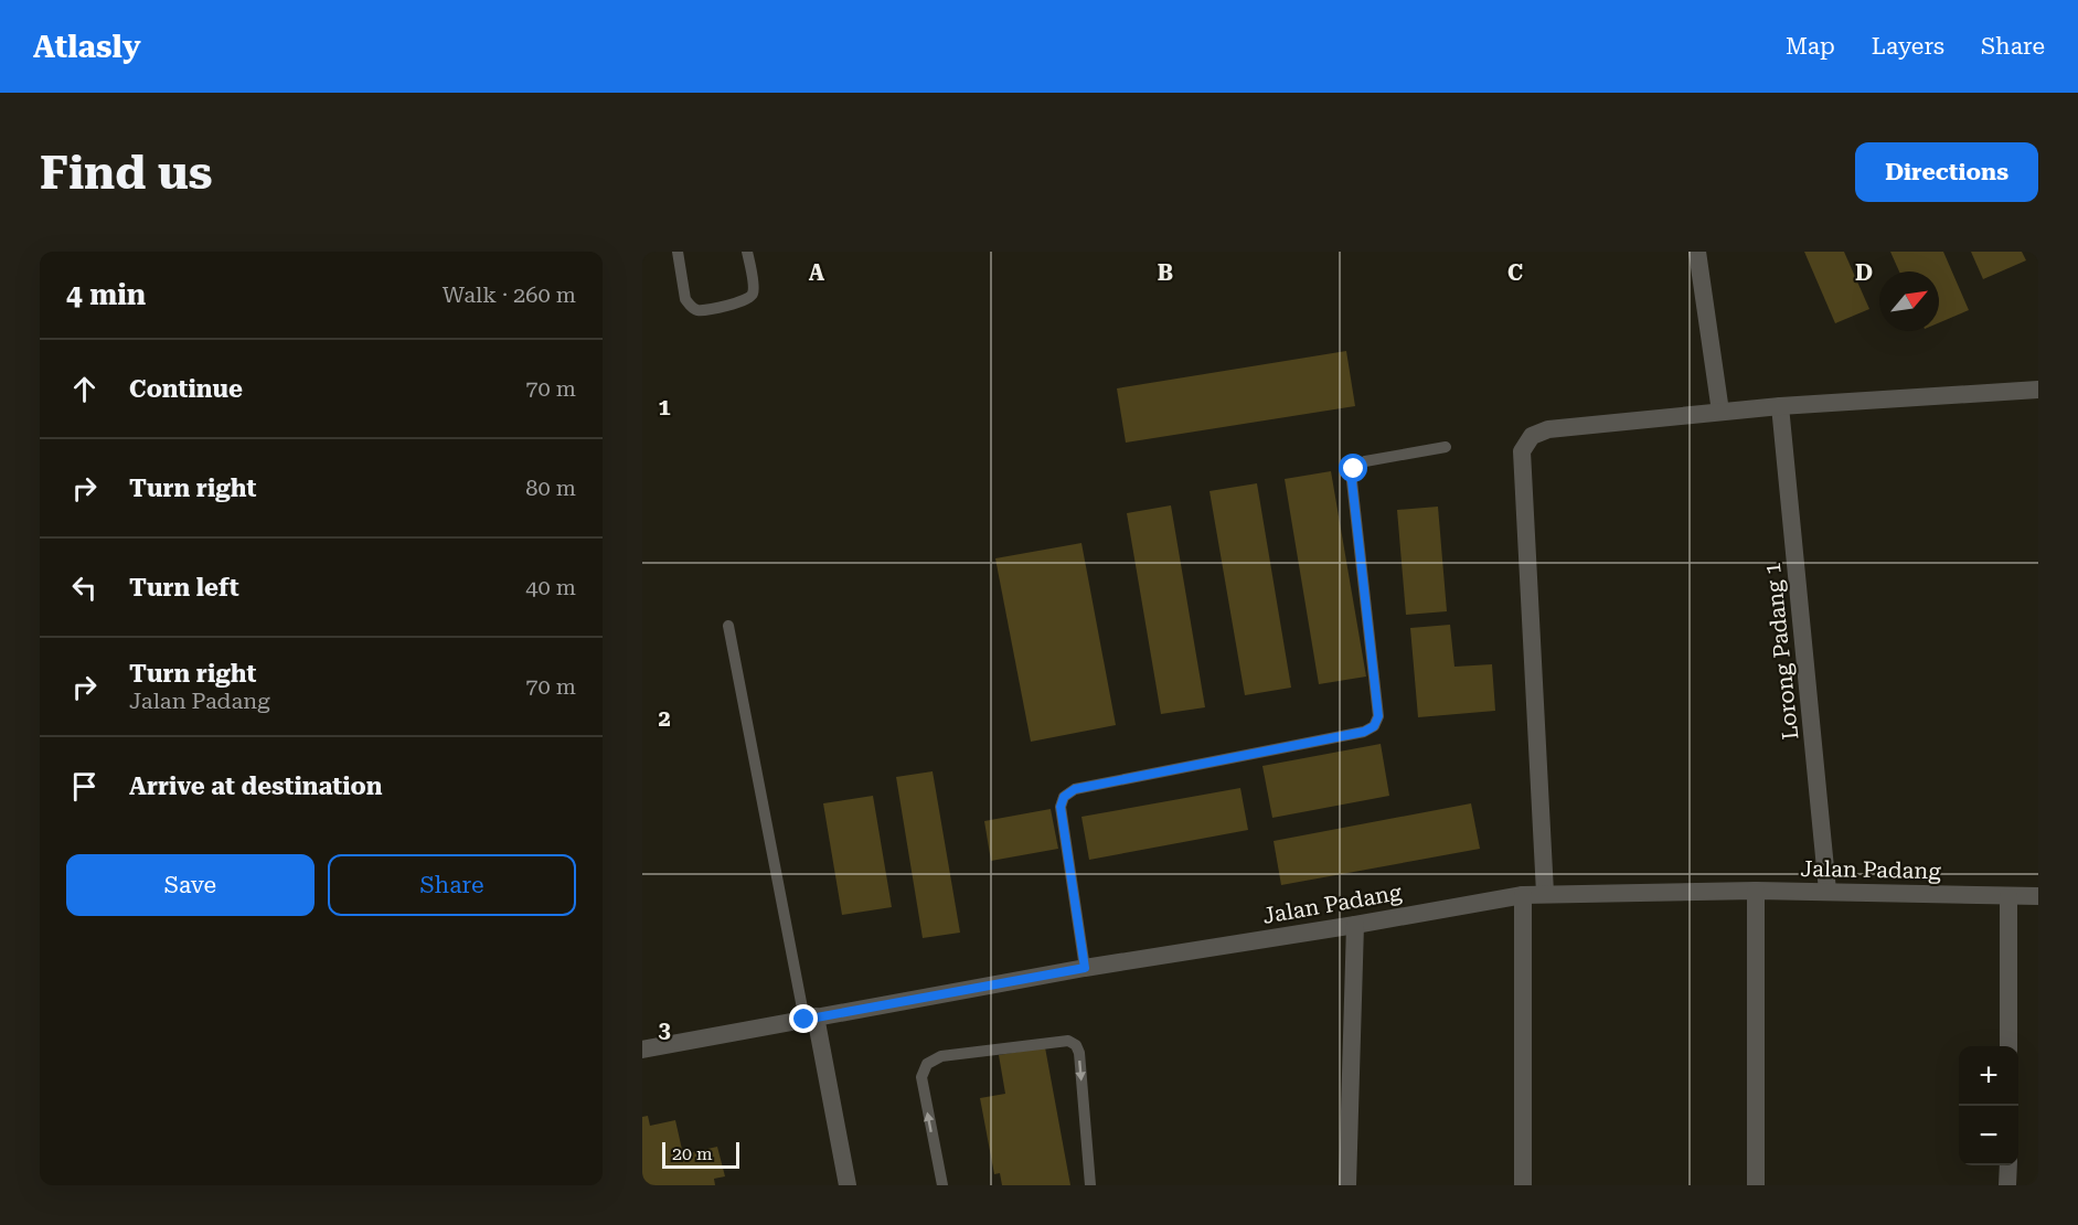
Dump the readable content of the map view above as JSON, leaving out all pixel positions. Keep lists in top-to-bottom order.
{
  "streets": {
    "street": ["Lorong Padang 1", "Jalan Padang"]
  },
  "crossings": [
    ["Lorong Padang 1", "Jalan Padang"]
  ],
  "scale_bar": "20 m",
  "north": "top right",
  "page": {
    "header": "Atlasly",
    "nav": ["Map", "Layers", "Share"],
    "buttons": [
      "Directions",
      ["Save", "Share"]
    ],
    "title": "Find us",
    "heading": ["4 min", "Walk · 260 m"],
    "list": [
      ["Continue", "70 m"],
      ["Turn right", "80 m"],
      ["Turn left", "40 m"],
      ["Turn right", "Jalan Padang", "70 m"],
      "Arrive at destination"
    ],
    "map_buttons": ["+", "−"],
    "scale": "20 m"
  },
  "grid": {
    "columns": [
      "A",
      "B",
      "C",
      "D"
    ],
    "rows": ["1", "2", "3"]
  }
}
